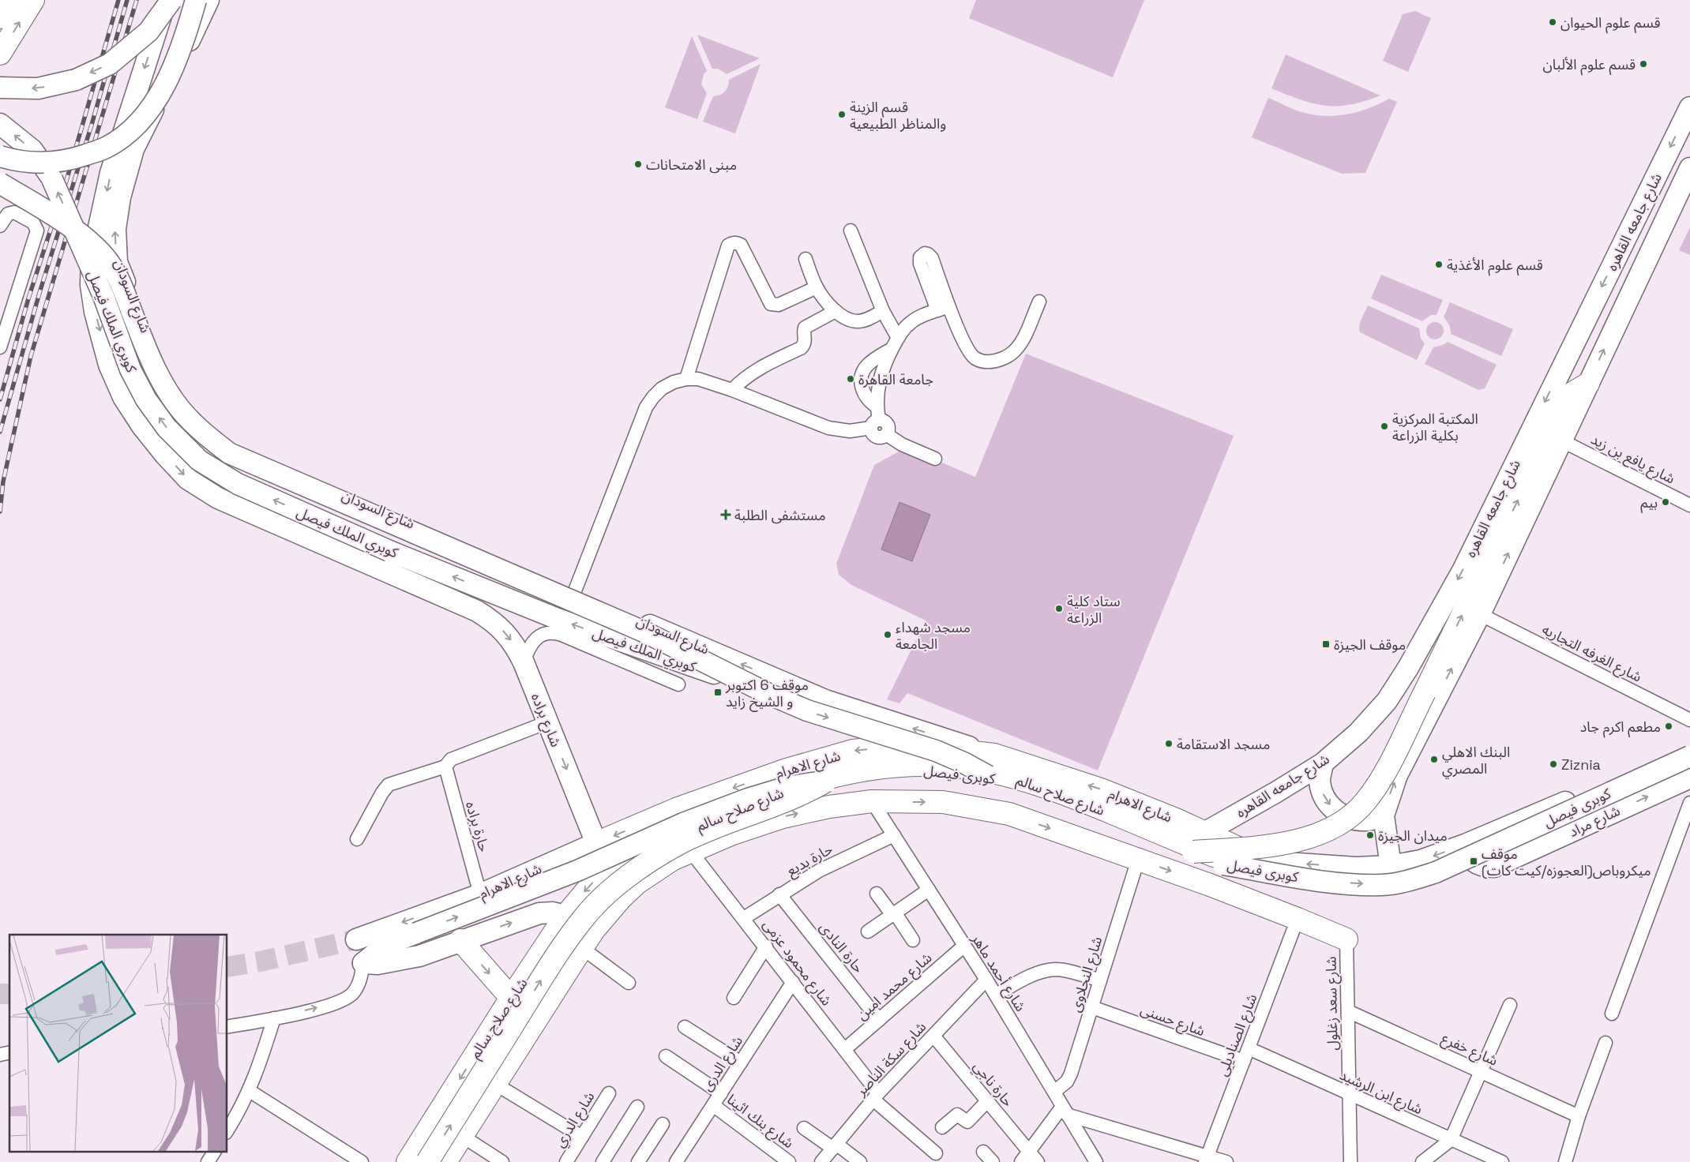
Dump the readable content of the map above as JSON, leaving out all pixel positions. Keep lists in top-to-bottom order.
{
  "streets": {
    "highway": ["شارع الاهرام", "كوبرى فيصل", "شارع صلاح سالم"],
    "main road": [
      "شارع جامعه القاهره",
      "شارع السودان",
      "كوبري الملك فيصل",
      "شارع براده",
      "شارع مراد"
    ],
    "street": [
      "شارع يافع بن زيد",
      "شارع الغرفه التجاريه",
      "حارة براده",
      "حارة بديع",
      "حارة النادى",
      "شارع محمود عزمى",
      "شارع أحمد ماهر",
      "شارع النحلاوى",
      "شارع محمد امين",
      "شارع سعد زغلول",
      "شارع حسنى",
      "شارع الصناديلى",
      "شارع خفرع",
      "شارع سكة الناصر",
      "شارع الدرى",
      "حارة ناجي",
      "شارع ابن الرشيد",
      "شارع الدري",
      "شارع بنك اثينا"
    ]
  },
  "crossings": [
    ["شارع جامعه القاهره", "شارع يافع بن زيد"],
    ["شارع جامعه القاهره", "شارع الغرفه التجاريه"],
    ["شارع جامعه القاهره", "شارع الاهرام"],
    ["شارع جامعه القاهره", "شارع مراد"],
    ["شارع السودان", "كوبري الملك فيصل"],
    ["شارع السودان", "شارع براده"],
    ["شارع السودان", "شارع الاهرام"],
    ["كوبري الملك فيصل", "كوبرى فيصل"],
    ["شارع براده", "شارع الاهرام"],
    ["شارع الاهرام", "شارع مراد"],
    ["شارع الاهرام", "حارة براده"],
    ["كوبرى فيصل", "شارع صلاح سالم"],
    ["كوبرى فيصل", "شارع مراد"],
    ["شارع صلاح سالم", "شارع مراد"],
    ["شارع صلاح سالم", "شارع محمود عزمى"],
    ["حارة بديع", "حارة النادى"],
    ["حارة بديع", "شارع محمود عزمى"],
    ["حارة بديع", "شارع أحمد ماهر"],
    ["حارة النادى", "شارع محمد امين"],
    ["شارع محمود عزمى", "شارع محمد امين"],
    ["شارع محمود عزمى", "شارع سكة الناصر"],
    ["شارع محمود عزمى", "شارع الدرى"],
    ["شارع أحمد ماهر", "شارع النحلاوى"],
    ["شارع أحمد ماهر", "شارع محمد امين"],
    ["شارع أحمد ماهر", "شارع سكة الناصر"],
    ["شارع النحلاوى", "شارع حسنى"],
    ["شارع سعد زغلول", "شارع خفرع"],
    ["شارع سعد زغلول", "شارع ابن الرشيد"],
    ["شارع حسنى", "شارع الصناديلى"],
    ["شارع الصناديلى", "شارع ابن الرشيد"],
    ["شارع سكة الناصر", "حارة ناجي"],
    ["شارع الدرى", "شارع بنك اثينا"]
  ],
  "one_way": ["شارع براده", "كوبرى فيصل"],
  "places": {
    "other": [
      "قسم علوم الحيوان",
      "قسم علوم الألبان",
      "قسم الزينة والمناظر الطبيعية",
      "مبنى الامتحانات",
      "قسم علوم الأغذية",
      "جامعة القاهرة",
      "المكتبة المركزية بكلية الزراعة",
      "بيم",
      "ستاد كلية الزراعة",
      "مسجد شهداء الجامعة",
      "مطعم اكرم جاد",
      "مسجد الاستقامة",
      "البنك الاهلي المصري",
      "Ziznia",
      "ميدان الجيزة"
    ],
    "health": ["مستشفى الطلبة"],
    "transit": ["موقف الجيزة", "موقف 6 اكتوبر و الشيخ زايد", "موقف ميكروباص(العجوزه/كيت كات)"]
  }
}
